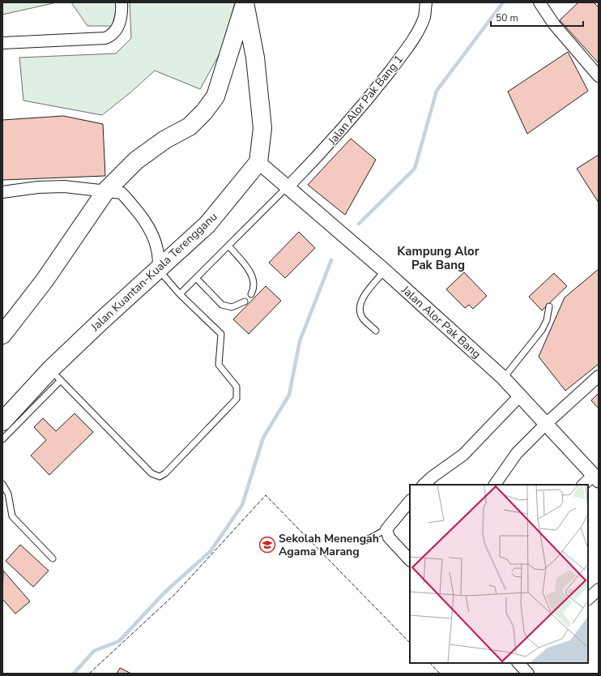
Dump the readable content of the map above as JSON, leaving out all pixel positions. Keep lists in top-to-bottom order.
{
  "streets": {
    "highway": ["Jalan Kuantan-Kuala Terengganu"],
    "street": ["Jalan Alor Pak Bang 1", "Jalan Alor Pak Bang"]
  },
  "crossings": [
    ["Jalan Alor Pak Bang 1", "Jalan Alor Pak Bang"],
    ["Jalan Kuantan-Kuala Terengganu", "Jalan Alor Pak Bang"]
  ],
  "districts": ["Kampung Alor Pak Bang"],
  "places": {
    "school or university": ["Sekolah Menengah Agama Marang"]
  },
  "scale_bar": "50 m"
}
